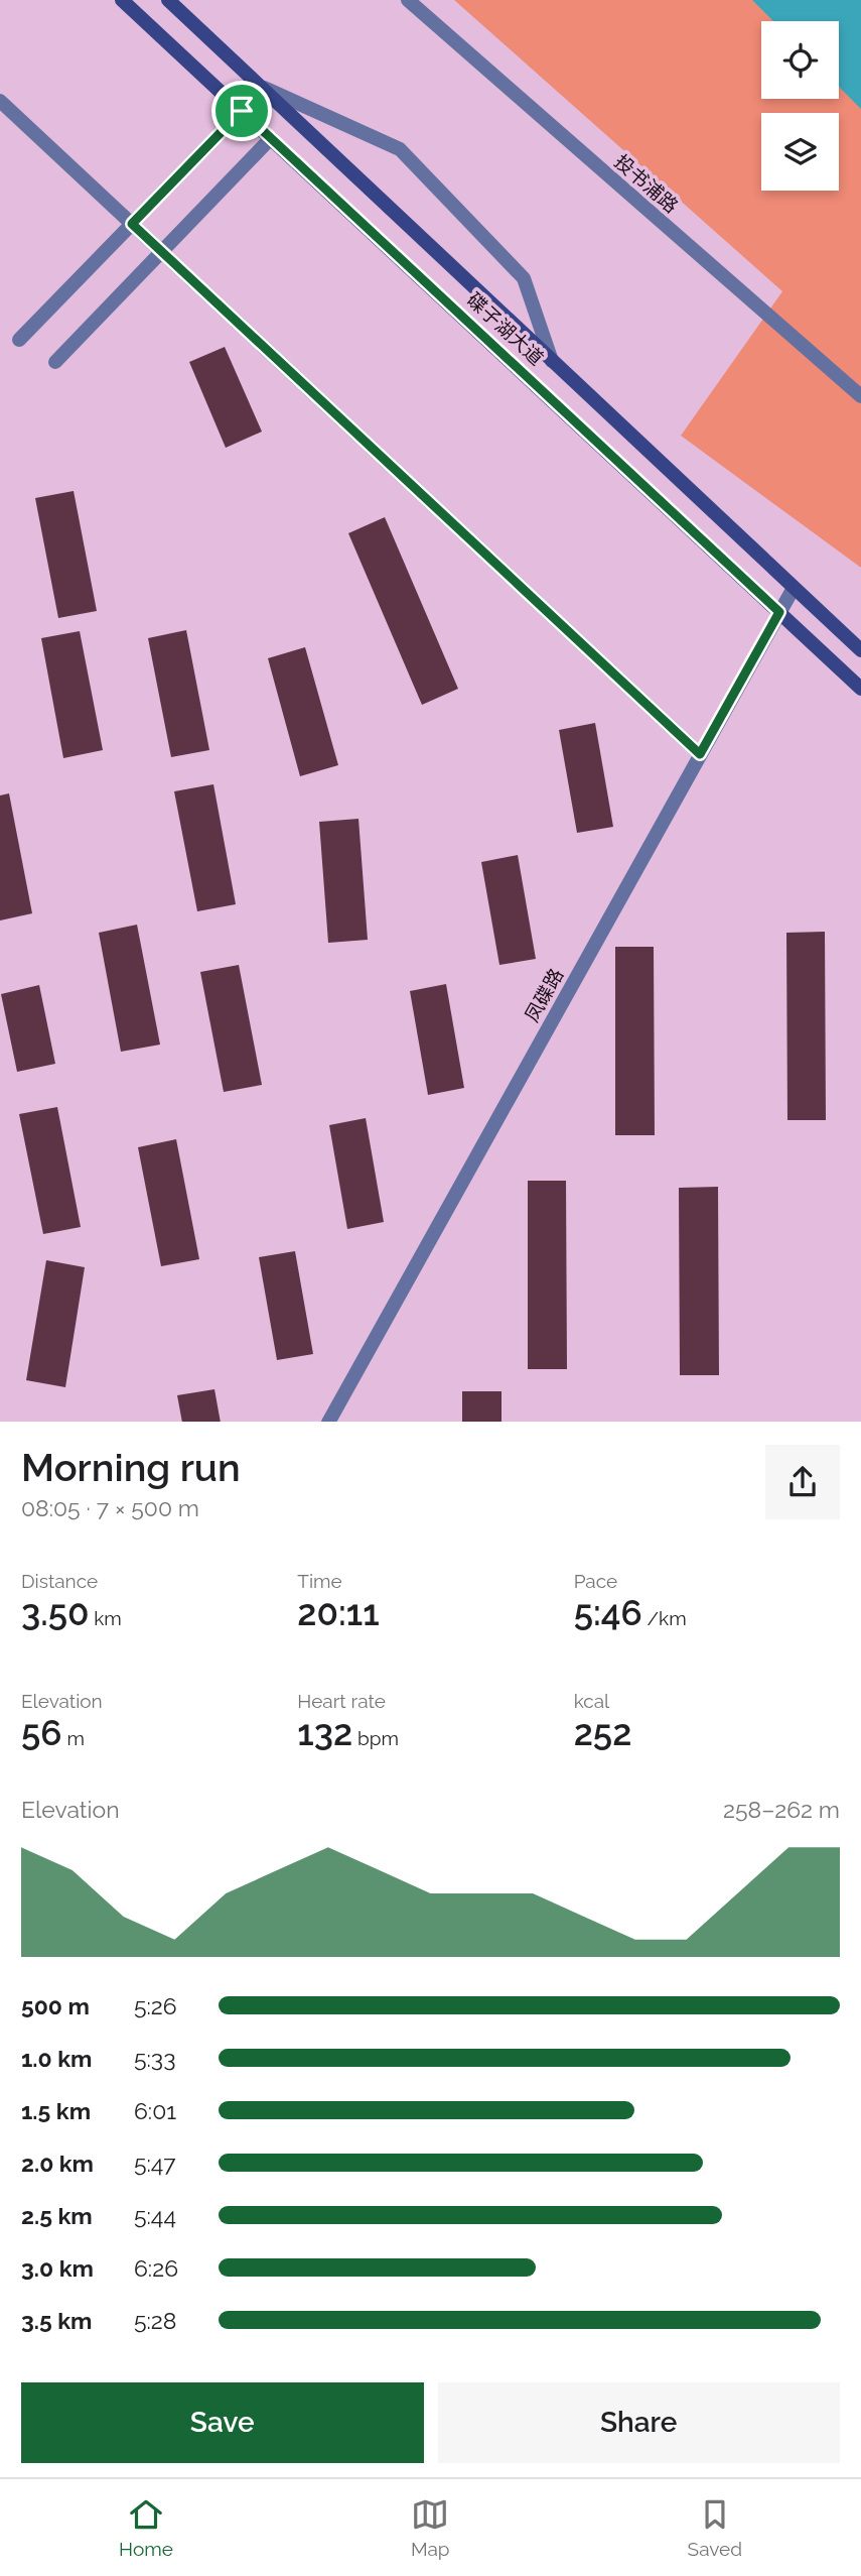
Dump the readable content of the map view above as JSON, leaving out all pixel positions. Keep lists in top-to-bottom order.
{
  "streets": {
    "main road": ["碟子湖大道"],
    "street": ["投书浦路", "凤碟路"]
  },
  "crossings": [
    ["碟子湖大道", "凤碟路"]
  ],
  "page": {
    "heading": ["Morning run", "08:05 · 7 × 500 m"],
    "stats": [
      ["Distance", "3.50 km"],
      ["Time", "20:11"],
      ["Pace", "5:46 /km"],
      ["Elevation", "56 m"],
      ["Heart rate", "132 bpm"],
      ["kcal", "252"]
    ],
    "chart": ["Elevation", "258–262 m"],
    "list": [
      {
        "name": "500 m",
        "note": "5:26"
      },
      {
        "name": "1.0 km",
        "note": "5:33"
      },
      {
        "name": "1.5 km",
        "note": "6:01"
      },
      {
        "name": "2.0 km",
        "note": "5:47"
      },
      {
        "name": "2.5 km",
        "note": "5:44"
      },
      {
        "name": "3.0 km",
        "note": "6:26"
      },
      {
        "name": "3.5 km",
        "note": "5:28"
      }
    ],
    "buttons": ["Save", "Share"],
    "tabs": ["Home", "Map", "Saved"]
  }
}
